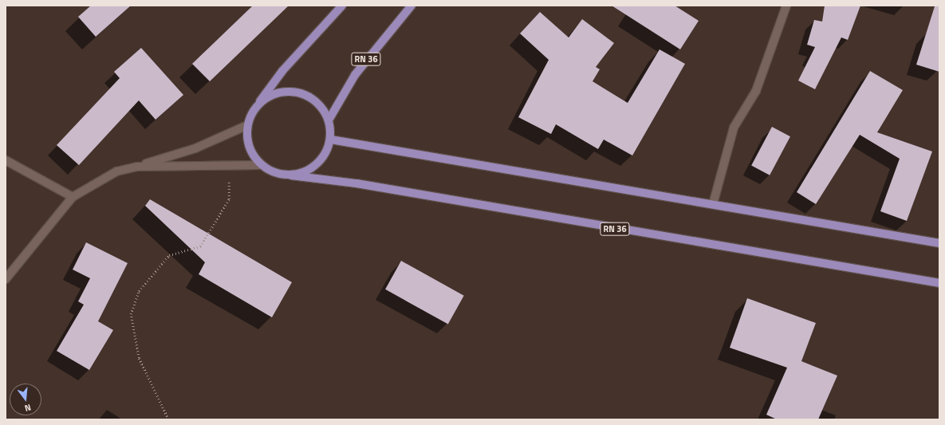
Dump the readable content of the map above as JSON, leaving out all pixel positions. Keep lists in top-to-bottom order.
{
  "streets": {
    "main road": ["RN 36"]
  },
  "north": "bottom"
}
